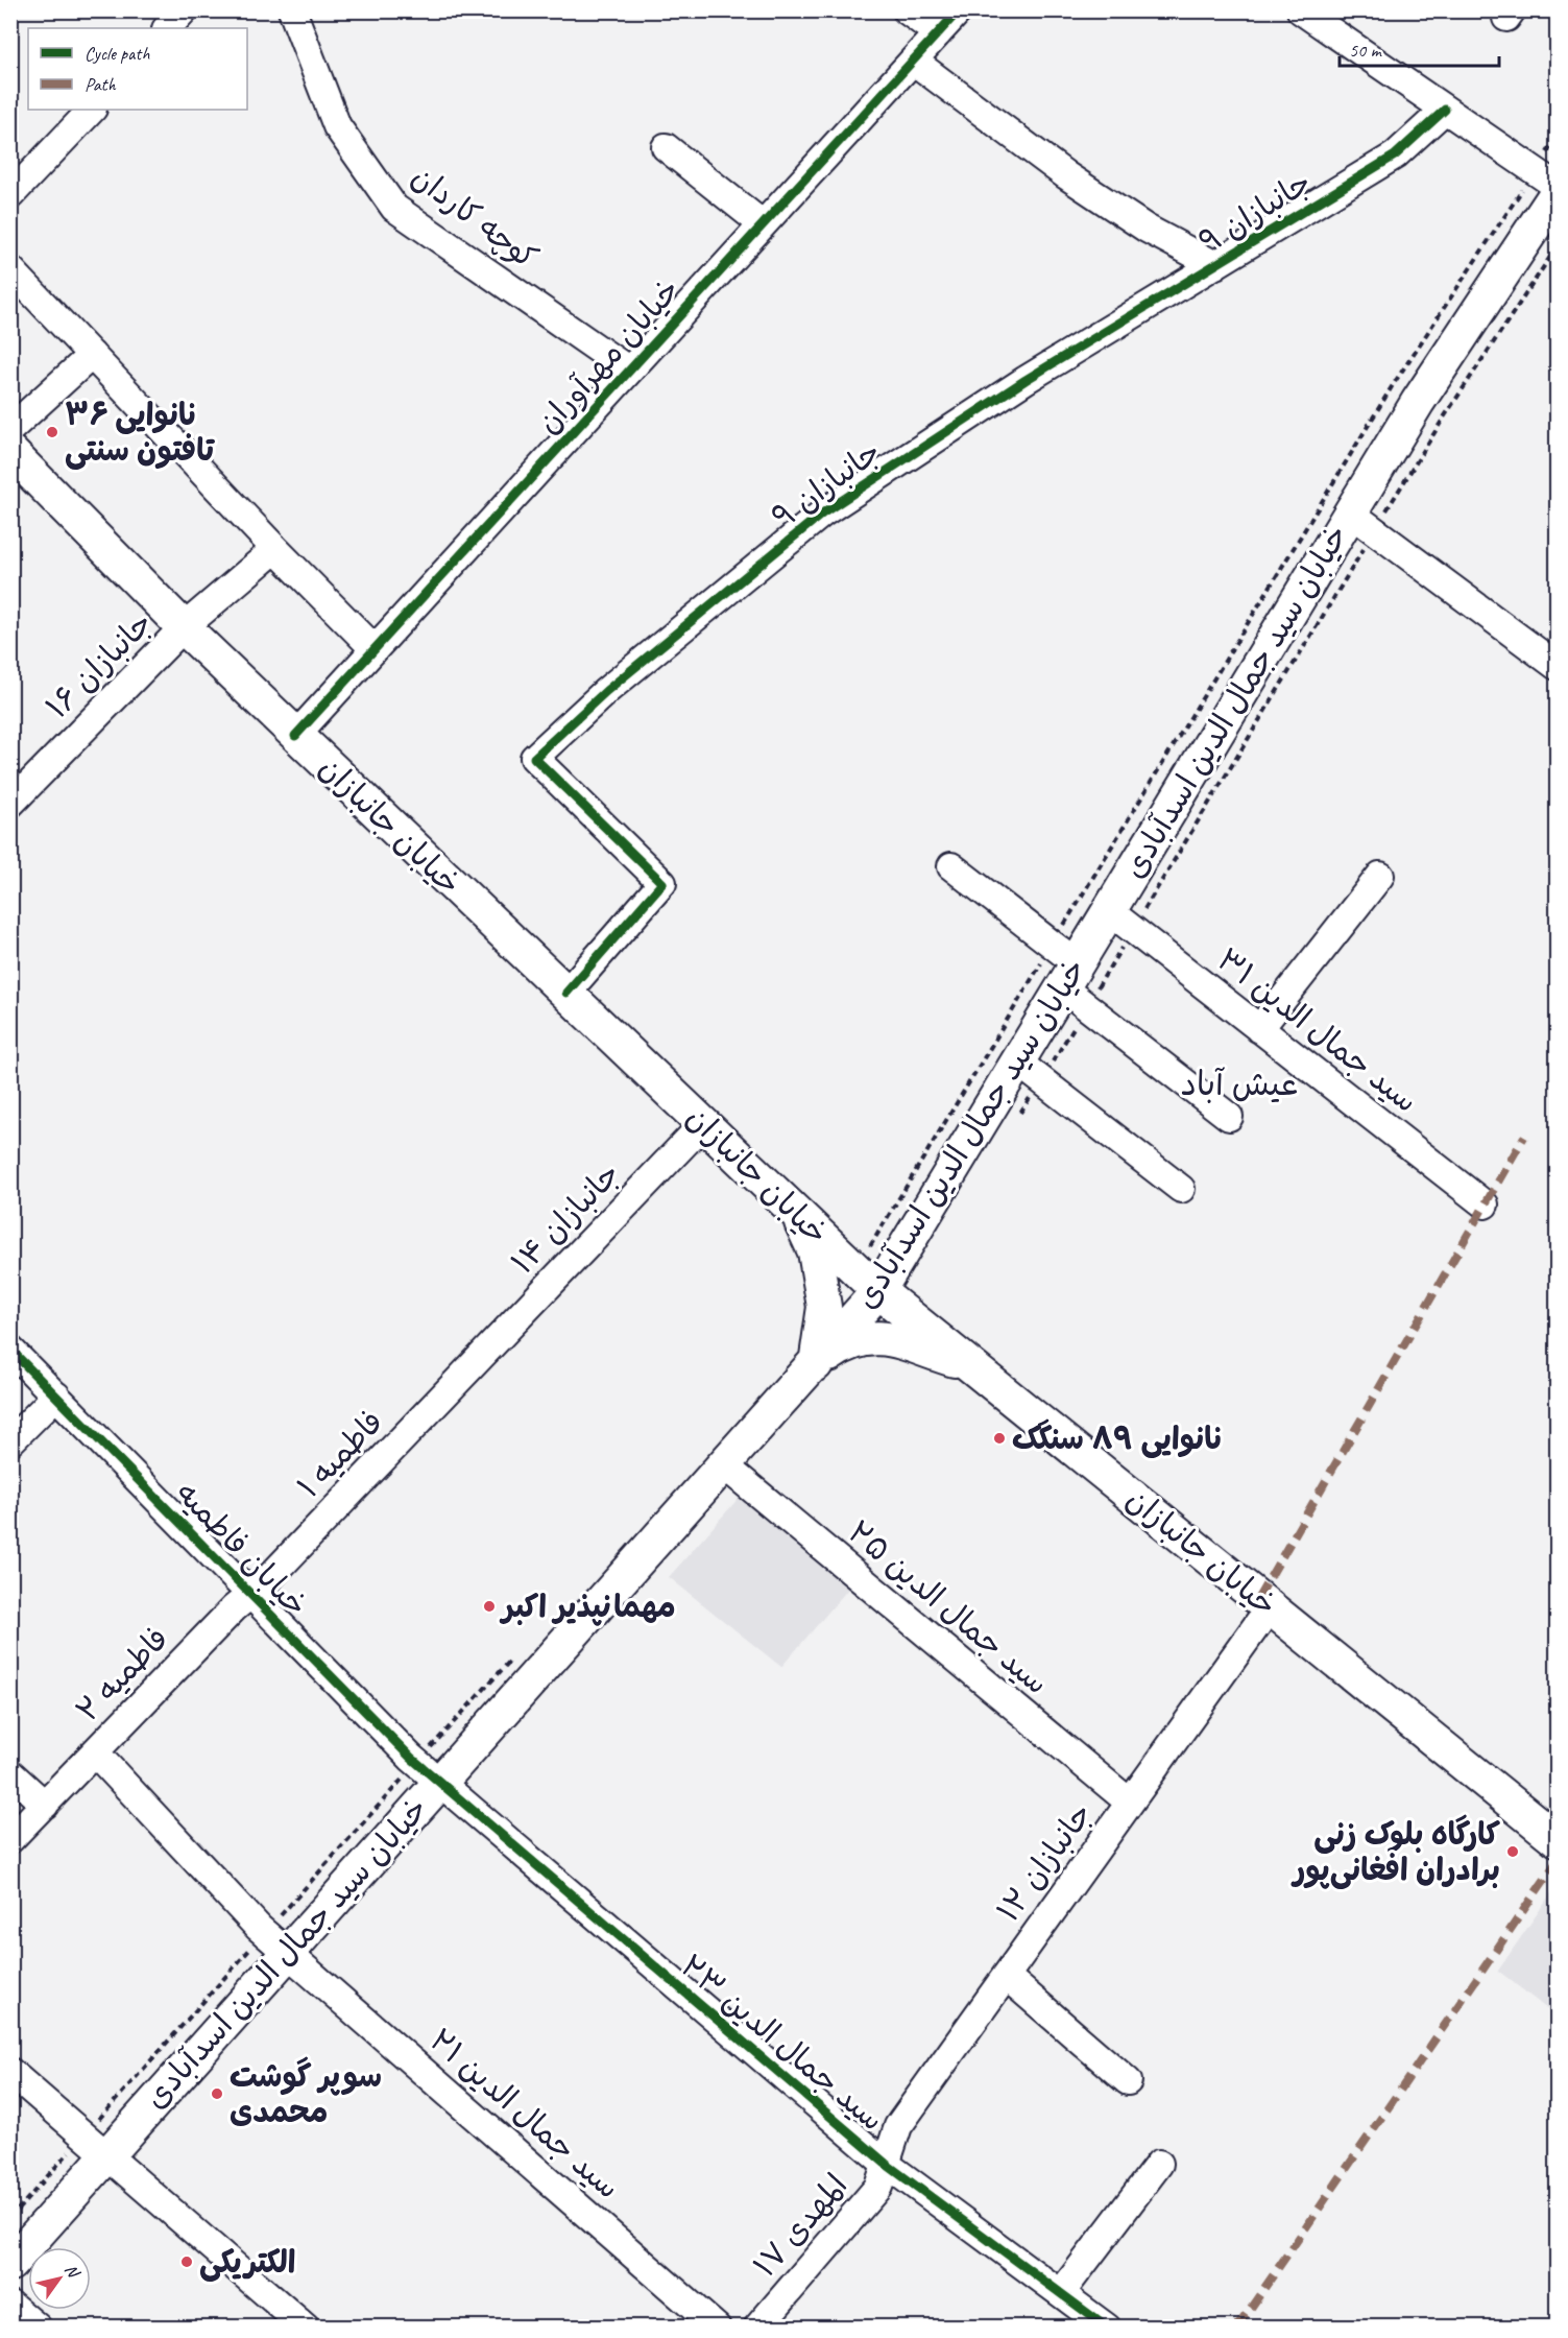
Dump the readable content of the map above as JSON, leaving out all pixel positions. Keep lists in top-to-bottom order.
{
  "streets": {
    "main road": ["خیابان سید جمال الدین اسدآبادی", "خیابان جانبازان"],
    "street": [
      "جانبازان ۹",
      "کوچه کاردان",
      "خیابان مهرآوران",
      "جانبازان ۱۶",
      "سید جمال الدین ۳۱",
      "جانبازان ۱۴",
      "فاطمیه ۱",
      "خیابان فاطمیه",
      "سید جمال الدین ۲۵",
      "فاطمیه ۲",
      "جانبازان ۱۲",
      "سید جمال الدین ۲۳",
      "سید جمال الدین ۲۱",
      "المهدی ۱۷"
    ]
  },
  "crossings": [
    ["جانبازان ۹", "خیابان جانبازان"],
    ["کوچه کاردان", "خیابان مهرآوران"],
    ["خیابان مهرآوران", "خیابان جانبازان"],
    ["جانبازان ۱۶", "خیابان جانبازان"],
    ["خیابان سید جمال الدین اسدآبادی", "خیابان جانبازان"],
    ["خیابان سید جمال الدین اسدآبادی", "سید جمال الدین ۳۱"],
    ["خیابان سید جمال الدین اسدآبادی", "خیابان فاطمیه"],
    ["خیابان سید جمال الدین اسدآبادی", "سید جمال الدین ۲۵"],
    ["خیابان سید جمال الدین اسدآبادی", "سید جمال الدین ۲۳"],
    ["خیابان سید جمال الدین اسدآبادی", "سید جمال الدین ۲۱"],
    ["خیابان جانبازان", "جانبازان ۱۴"],
    ["خیابان جانبازان", "جانبازان ۱۲"],
    ["جانبازان ۱۴", "فاطمیه ۱"],
    ["فاطمیه ۱", "خیابان فاطمیه"],
    ["فاطمیه ۱", "فاطمیه ۲"],
    ["خیابان فاطمیه", "فاطمیه ۲"],
    ["خیابان فاطمیه", "سید جمال الدین ۲۳"],
    ["سید جمال الدین ۲۵", "جانبازان ۱۲"],
    ["فاطمیه ۲", "سید جمال الدین ۲۱"],
    ["جانبازان ۱۲", "سید جمال الدین ۲۳"],
    ["جانبازان ۱۲", "المهدی ۱۷"],
    ["سید جمال الدین ۲۳", "المهدی ۱۷"]
  ],
  "districts": ["عیش آباد"],
  "places": [
    "نانوایی ۳۶ تافتون سنتی",
    "نانوایی ۸۹ سنگک",
    "مهمانپذیر اکبر",
    "کارگاه بلوک زنی برادران افغانی‌پور",
    "سوپر گوشت محمدی",
    "الکتریکی"
  ],
  "legend": ["Cycle path", "Path"],
  "scale_bar": "50 m",
  "north": "top right"
}
